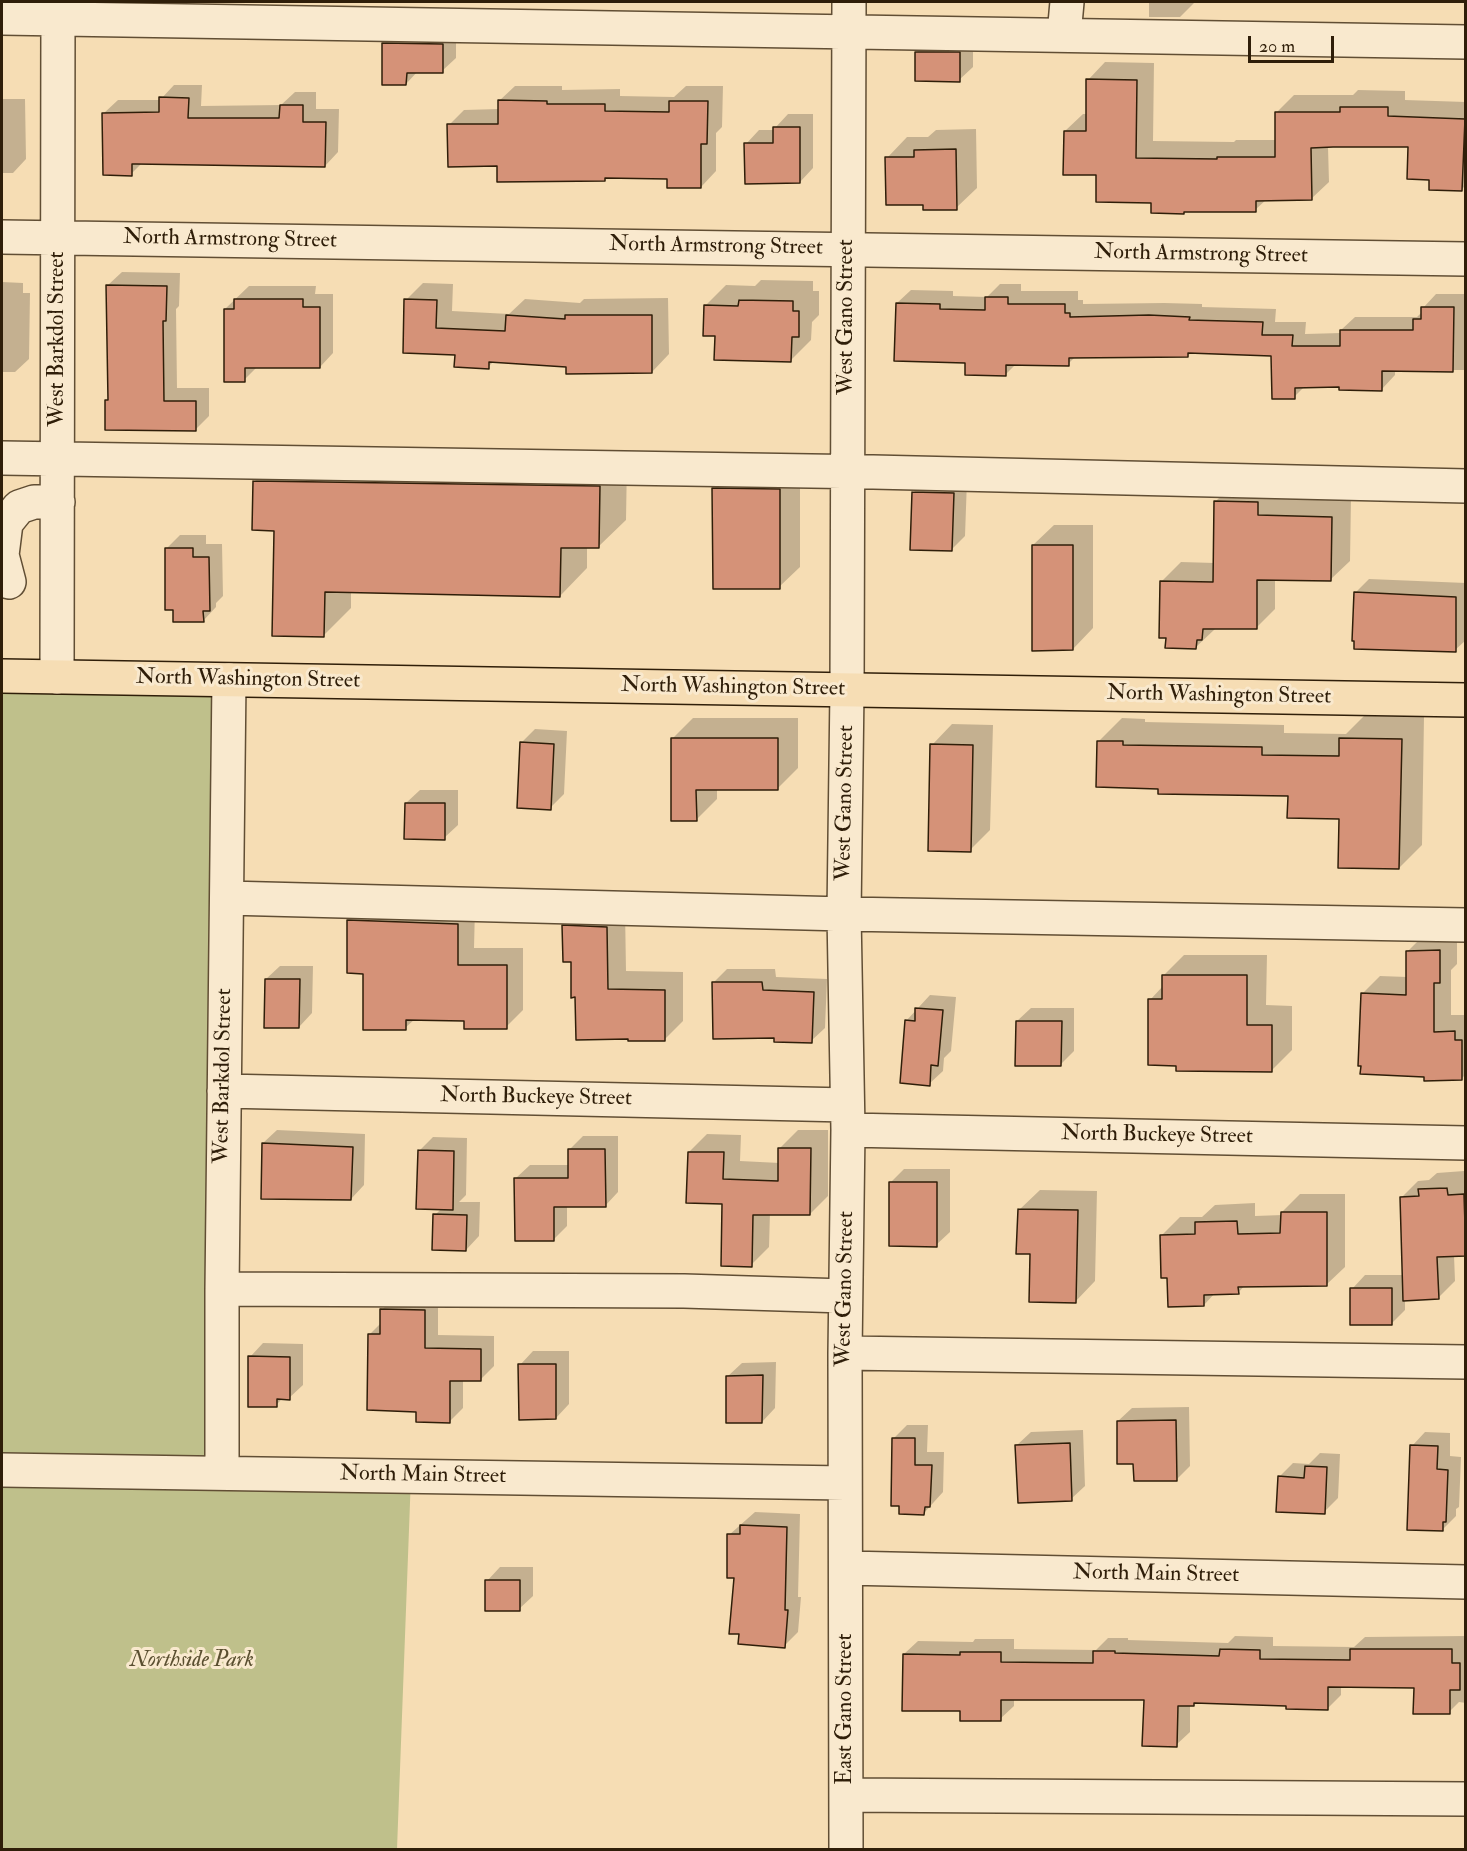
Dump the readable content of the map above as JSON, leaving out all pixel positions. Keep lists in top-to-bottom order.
{
  "streets": {
    "main road": ["North Washington Street"],
    "street": [
      "North Armstrong Street",
      "West Gano Street",
      "West Barkdol Street",
      "North Buckeye Street",
      "North Main Street",
      "East Gano Street"
    ]
  },
  "crossings": [
    ["North Armstrong Street", "West Gano Street"],
    ["North Armstrong Street", "West Barkdol Street"],
    ["West Gano Street", "North Washington Street"],
    ["West Gano Street", "North Buckeye Street"],
    ["West Gano Street", "North Main Street"],
    ["West Gano Street", "East Gano Street"],
    ["West Barkdol Street", "North Washington Street"],
    ["West Barkdol Street", "North Buckeye Street"],
    ["West Barkdol Street", "North Main Street"],
    ["North Main Street", "East Gano Street"]
  ],
  "parks": ["Northside Park"],
  "scale_bar": "20 m"
}
